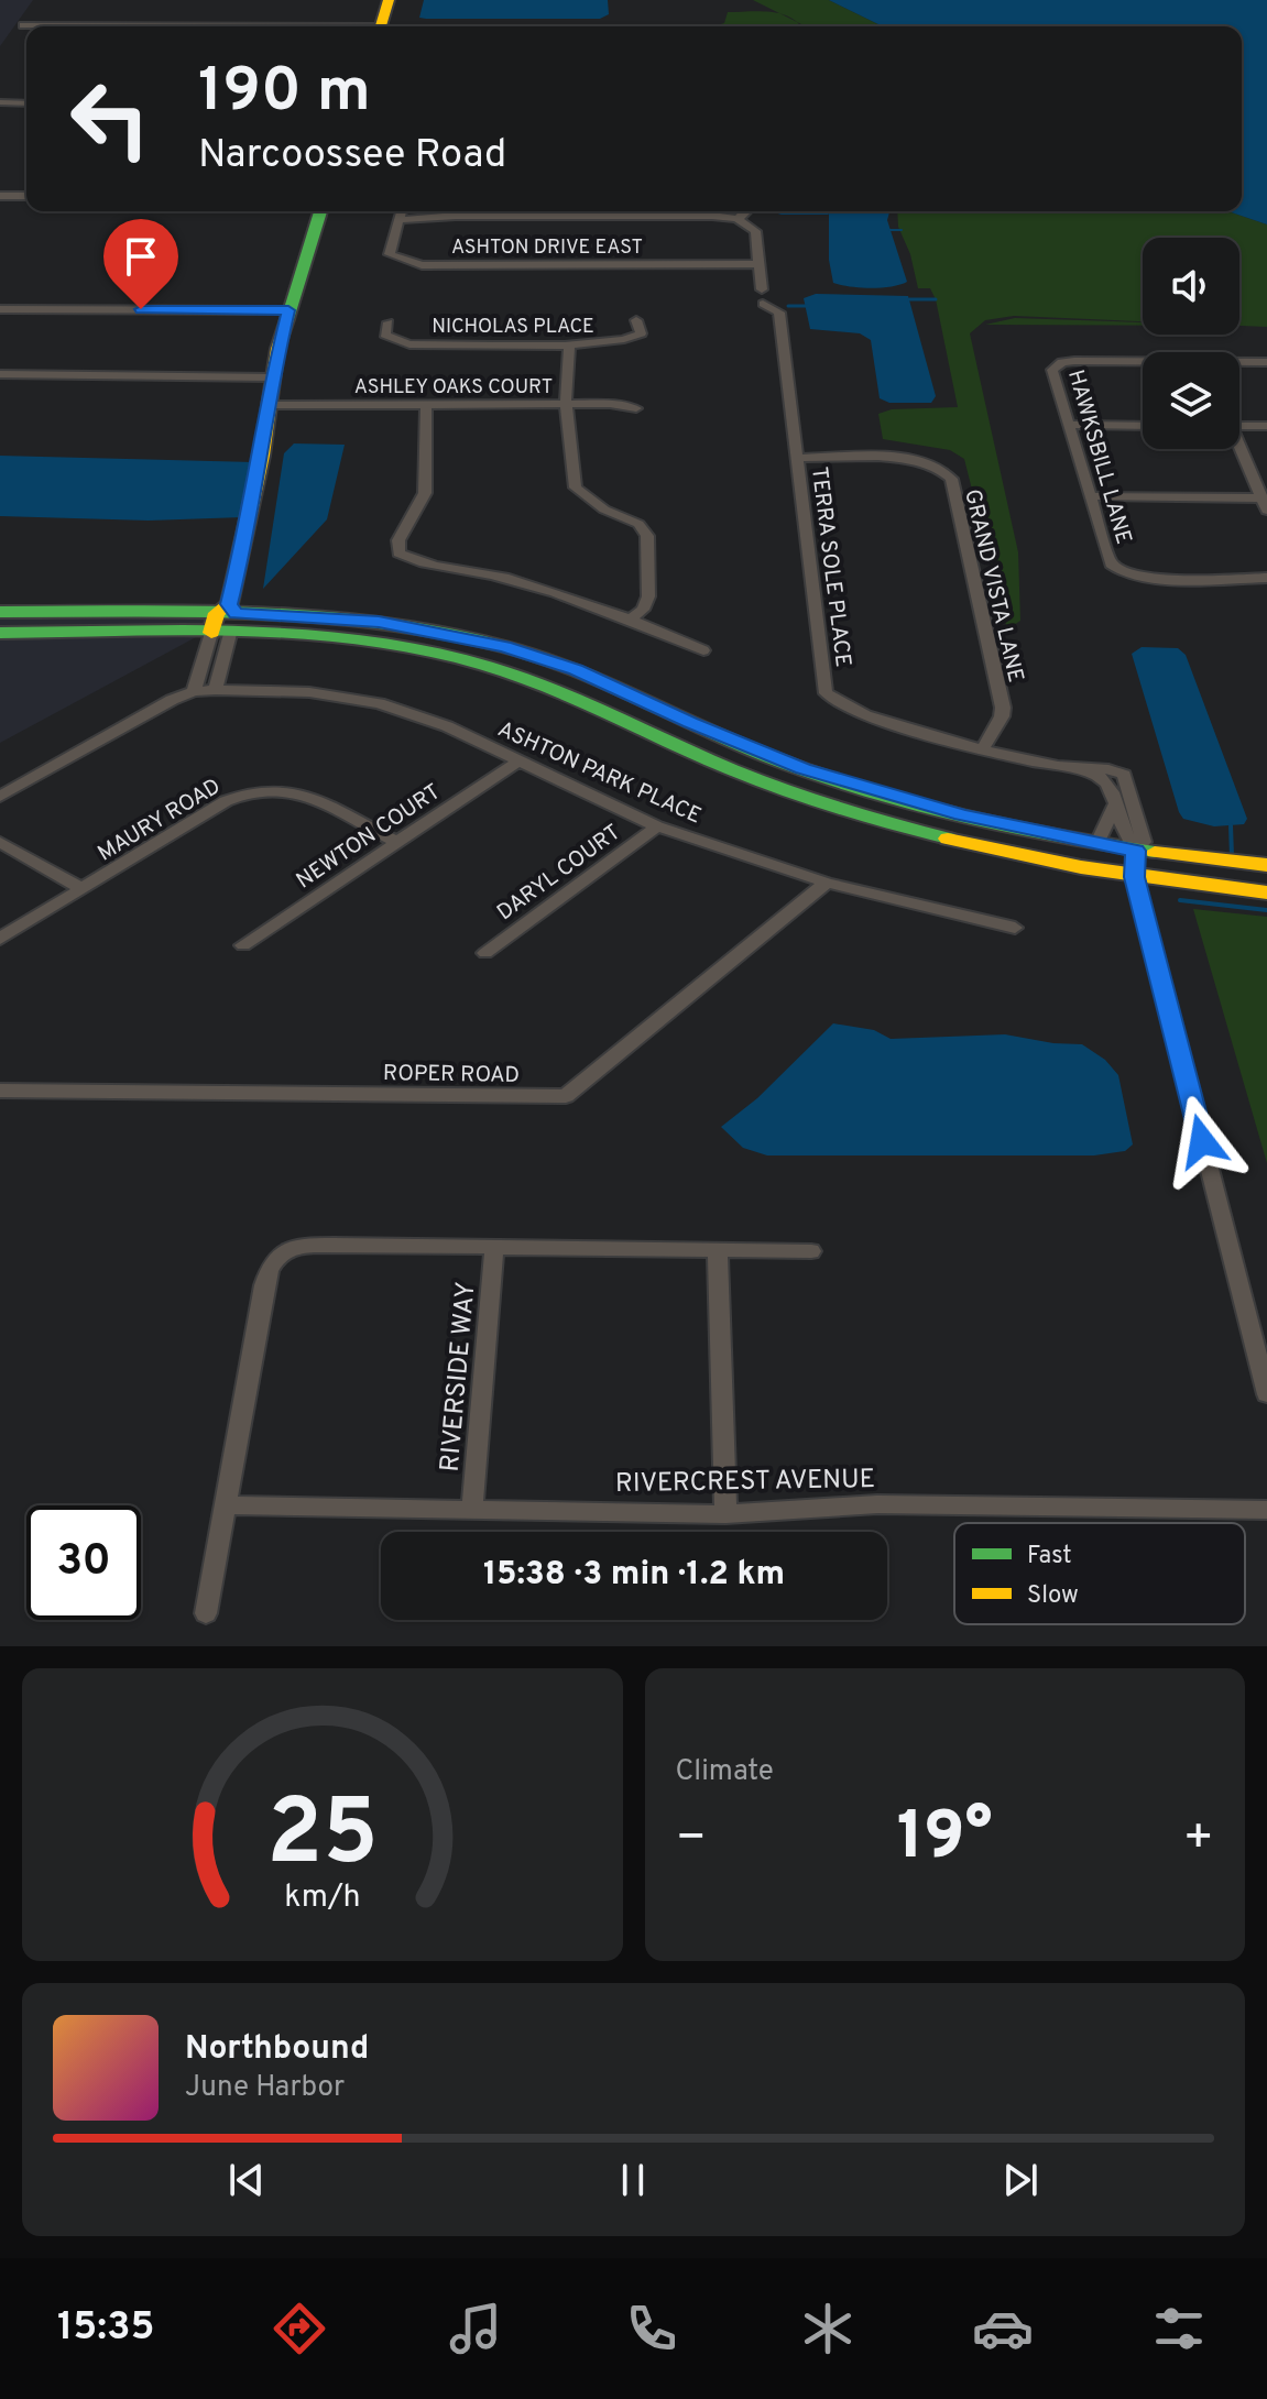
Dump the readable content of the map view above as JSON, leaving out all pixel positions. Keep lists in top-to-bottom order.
{
  "streets": {
    "street": [
      "ASHTON DRIVE EAST",
      "NICHOLAS PLACE",
      "ASHLEY OAKS COURT",
      "HAWKSBILL LANE",
      "TERRA SOLE PLACE",
      "GRAND VISTA LANE",
      "ASHTON PARK PLACE",
      "MAURY ROAD",
      "NEWTON COURT",
      "DARYL COURT",
      "ROPER ROAD",
      "RIVERSIDE WAY",
      "RIVERCREST AVENUE"
    ]
  },
  "crossings": [
    ["ASHTON DRIVE EAST", "TERRA SOLE PLACE"],
    ["TERRA SOLE PLACE", "GRAND VISTA LANE"],
    ["ASHTON PARK PLACE", "NEWTON COURT"],
    ["ASHTON PARK PLACE", "DARYL COURT"],
    ["ASHTON PARK PLACE", "ROPER ROAD"],
    ["MAURY ROAD", "NEWTON COURT"],
    ["RIVERSIDE WAY", "RIVERCREST AVENUE"]
  ],
  "legend": ["Fast", "Slow"],
  "page": {
    "turn": ["190 m", "Narcoossee Road"],
    "limit": "30",
    "trip": "15:38 · 3 min · 1.2 km",
    "tile": "Climate",
    "heat": ["−", "19°", "+"],
    "song": ["Northbound", "June Harbor"],
    "tabs": "15:35",
    "gauge": ["25", "km/h"]
  }
}
